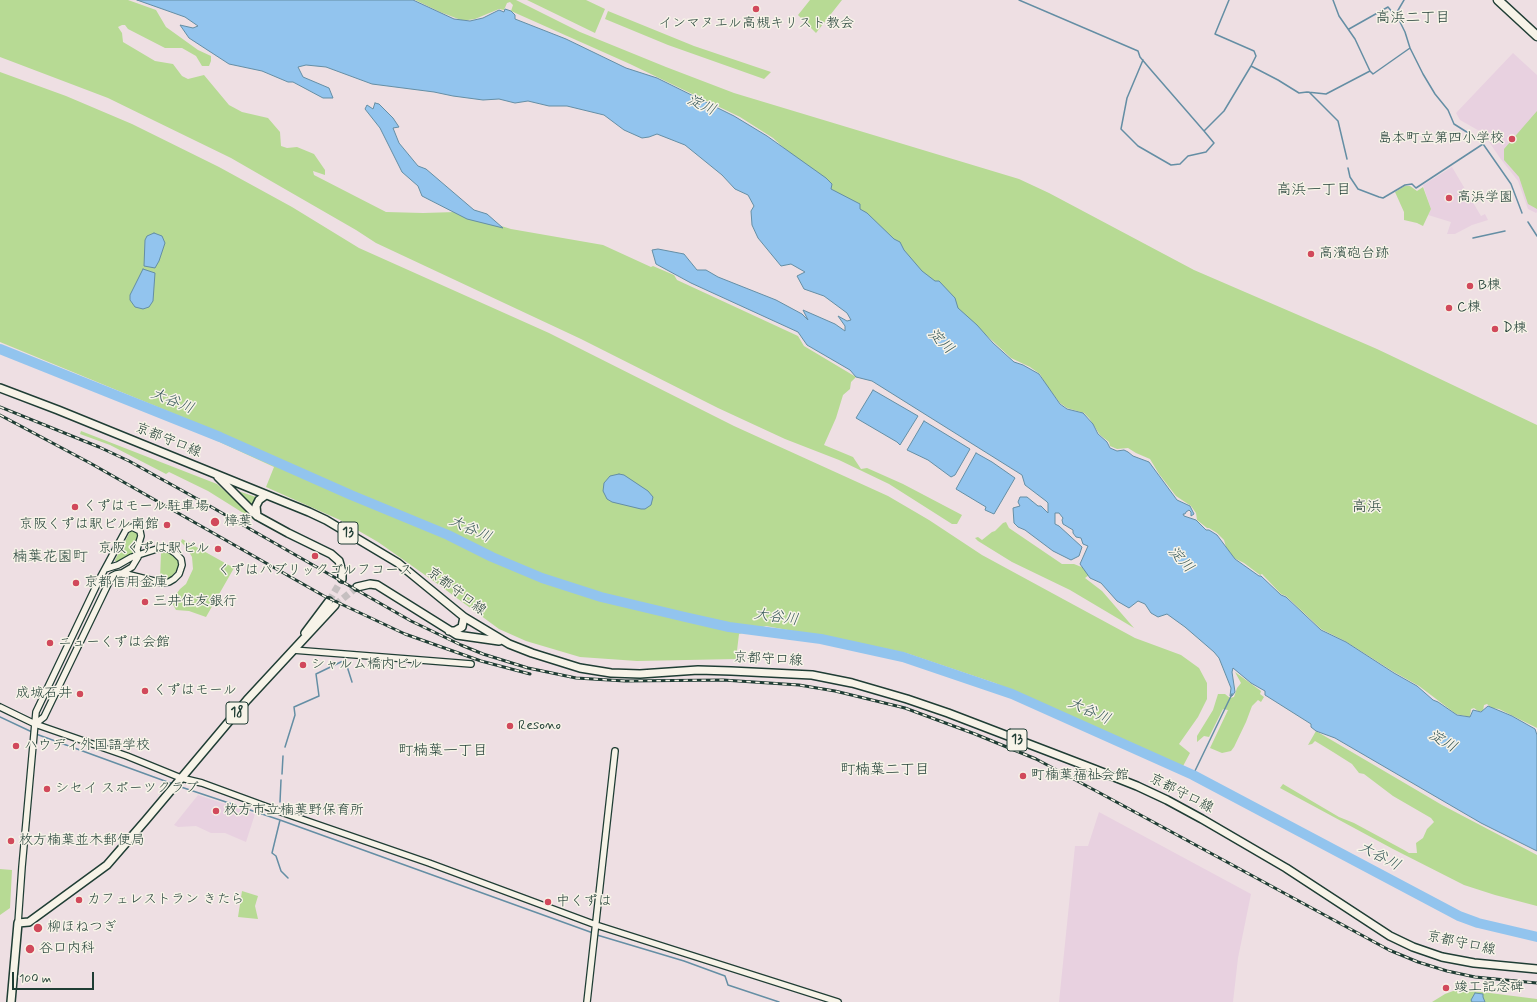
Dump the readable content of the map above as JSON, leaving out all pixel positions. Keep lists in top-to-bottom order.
{
  "streets": {
    "main road": ["京都守口線", "13", "18"]
  },
  "districts": [
    "高浜二丁目",
    "高浜一丁目",
    "高浜",
    "楠葉花園町",
    "町楠葉一丁目",
    "町楠葉二丁目"
  ],
  "water": ["淀川", "大谷川"],
  "places": [
    "インマヌエル高槻キリスト教会",
    "島本町立第四小学校",
    "高浜学園",
    "高濱砲台跡",
    "B棟",
    "C棟",
    "D棟",
    "くずはモール駐車場",
    "樟葉",
    "京阪くずは駅ビル南館",
    "京阪くずは駅ビル",
    "くずはパブリックゴルフコース",
    "京都信用金庫",
    "三井住友銀行",
    "ニューくずは会館",
    "シャルム橋内ビル",
    "くずはモール",
    "成城石井",
    "Resono",
    "ハウディ外国語学校",
    "町楠葉福祉会館",
    "シセイ スポーツクラブ",
    "枚方市立楠葉野保育所",
    "枚方楠葉並木郵便局",
    "カフェレストラン きたら",
    "中くずは",
    "柳ほねつぎ",
    "谷口内科",
    "竣工記念碑"
  ],
  "scale_bar": "100 m"
}
